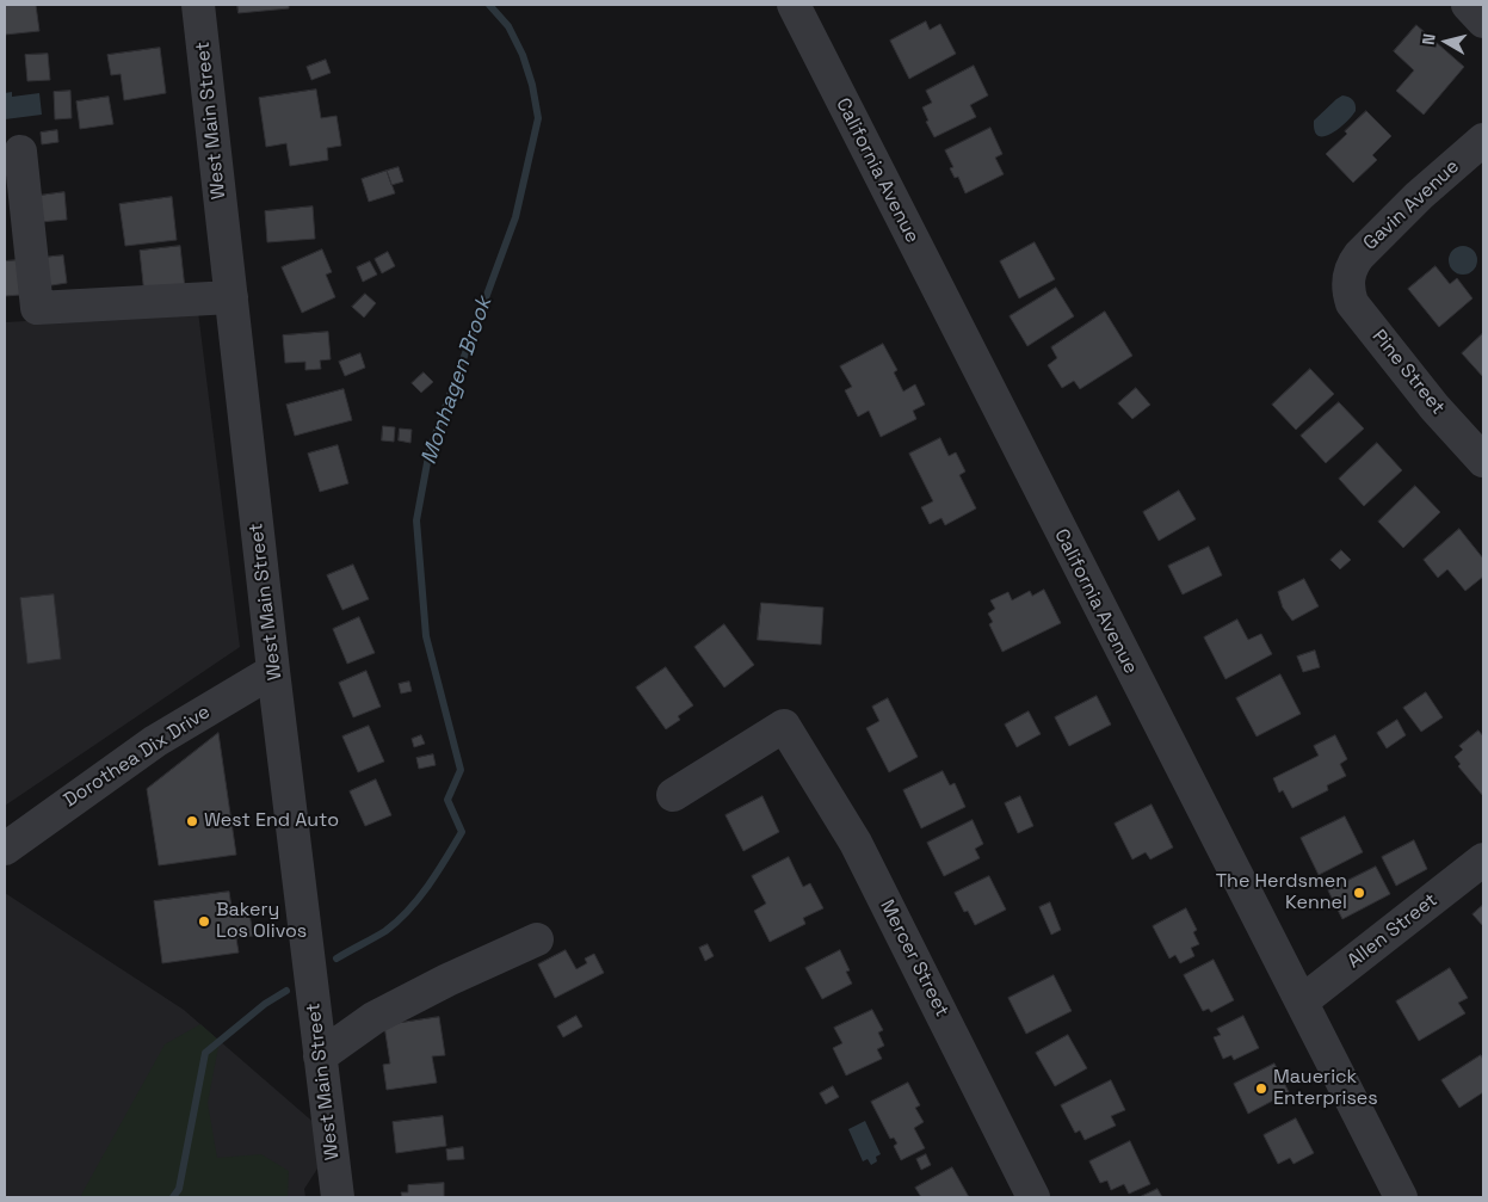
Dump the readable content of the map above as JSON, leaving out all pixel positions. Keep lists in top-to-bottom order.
{
  "streets": {
    "street": [
      "West Main Street",
      "California Avenue",
      "Gavin Avenue",
      "Pine Street",
      "Dorothea Dix Drive",
      "Allen Street",
      "Mercer Street"
    ]
  },
  "crossings": [
    ["West Main Street", "Dorothea Dix Drive"],
    ["California Avenue", "Allen Street"],
    ["Gavin Avenue", "Pine Street"]
  ],
  "water": ["Monhagen Brook"],
  "places": [
    "West End Auto",
    "The Herdsmen Kennel",
    "Bakery Los Olivos",
    "Mauerick Enterprises"
  ],
  "north": "left"
}
